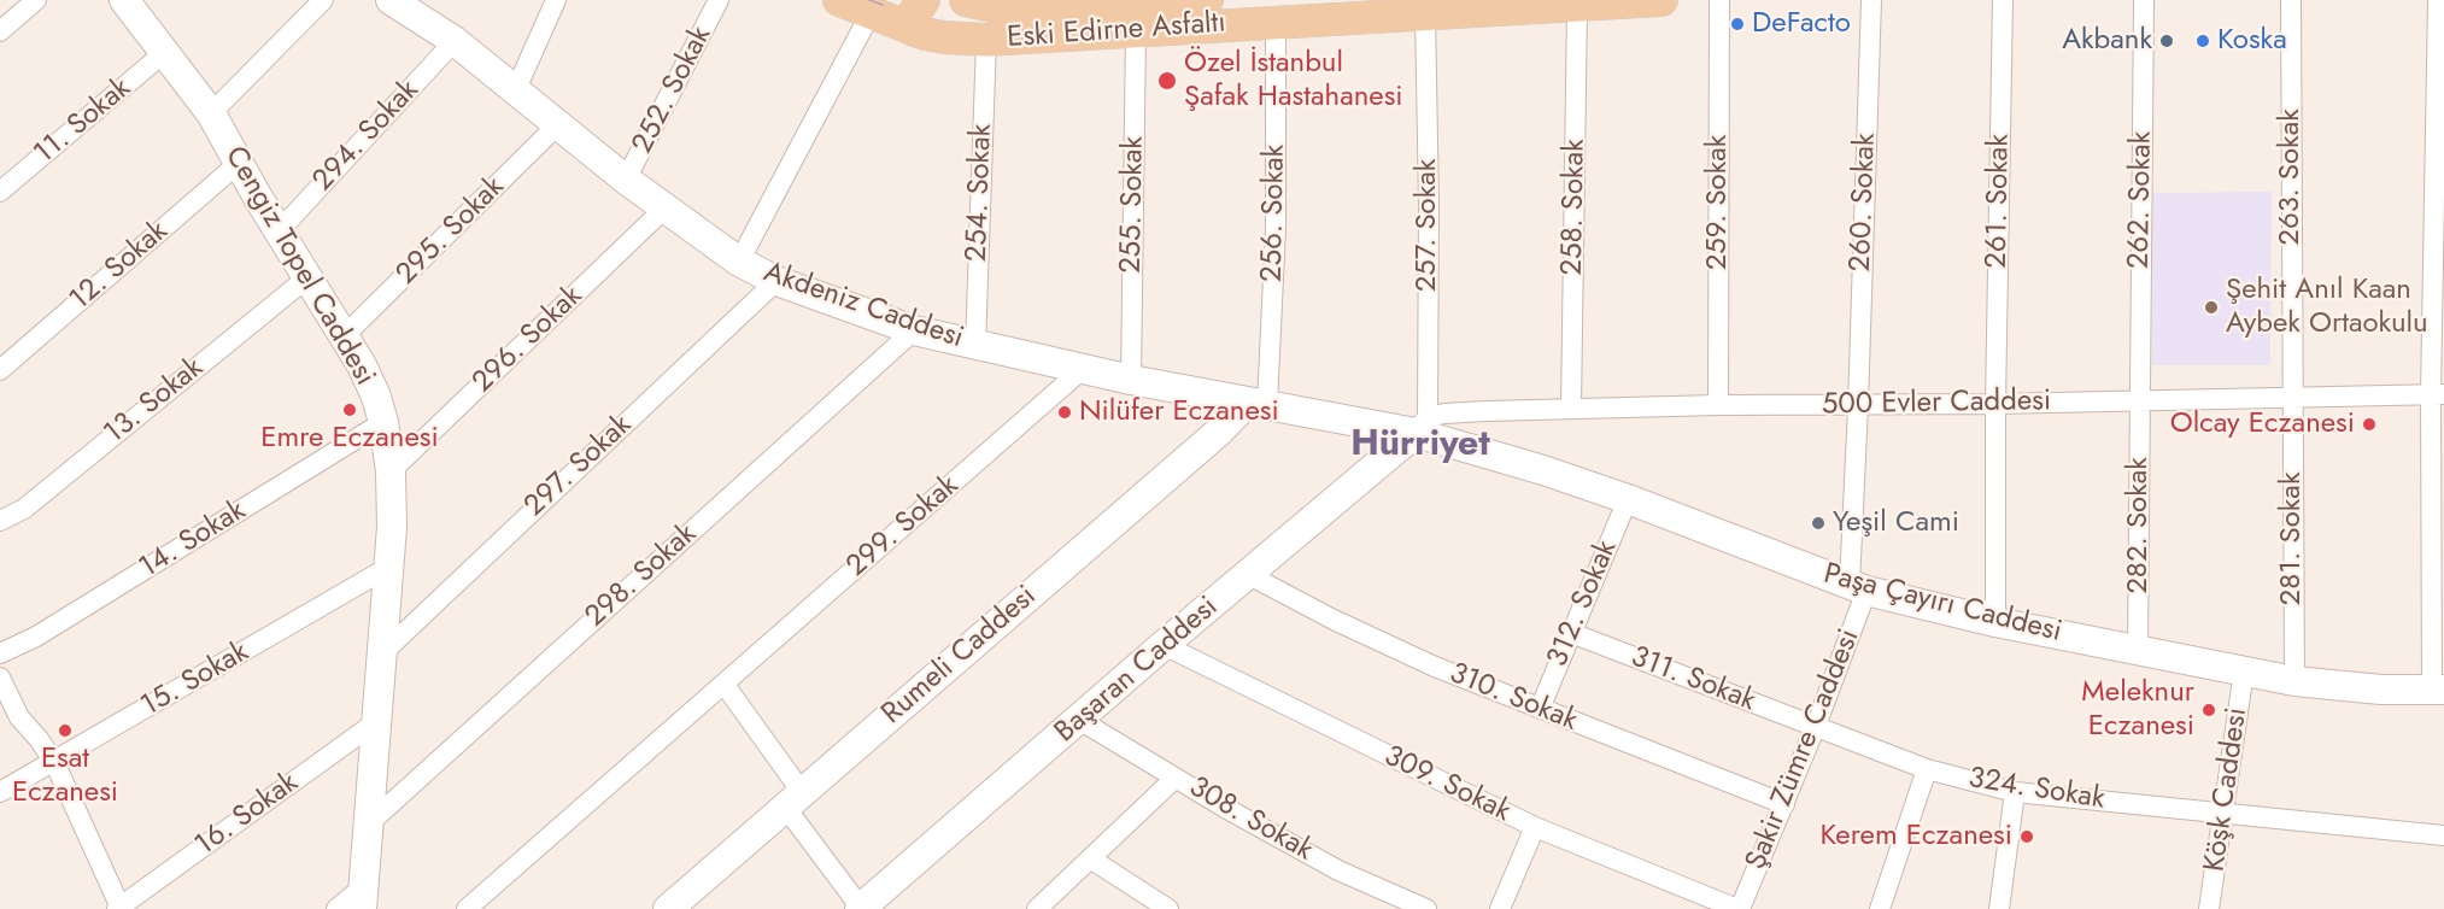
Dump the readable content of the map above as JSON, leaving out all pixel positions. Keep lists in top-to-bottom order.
{
  "streets": {
    "main road": ["Eski Edirne Asfaltı"],
    "street": [
      "252. Sokak",
      "11. Sokak",
      "294. Sokak",
      "263. Sokak",
      "254. Sokak",
      "262. Sokak",
      "261. Sokak",
      "259. Sokak",
      "260. Sokak",
      "255. Sokak",
      "258. Sokak",
      "256. Sokak",
      "257. Sokak",
      "295. Sokak",
      "12. Sokak",
      "Cengiz Topel Caddesi",
      "Akdeniz Caddesi",
      "296. Sokak",
      "13. Sokak",
      "500 Evler Caddesi",
      "297. Sokak",
      "282. Sokak",
      "299. Sokak",
      "281. Sokak",
      "14. Sokak",
      "298. Sokak",
      "312. Sokak",
      "Paşa Çayırı Caddesi",
      "Rumeli Caddesi",
      "Başaran Caddesi",
      "15. Sokak",
      "311. Sokak",
      "310. Sokak",
      "Şakir Zümre Caddesi",
      "309. Sokak",
      "324. Sokak",
      "Köşk Caddesi",
      "16. Sokak",
      "308. Sokak"
    ]
  },
  "crossings": [
    ["Eski Edirne Asfaltı", "254. Sokak"],
    ["Eski Edirne Asfaltı", "255. Sokak"],
    ["Eski Edirne Asfaltı", "258. Sokak"],
    ["Eski Edirne Asfaltı", "256. Sokak"],
    ["Eski Edirne Asfaltı", "257. Sokak"],
    ["252. Sokak", "Akdeniz Caddesi"],
    ["11. Sokak", "Cengiz Topel Caddesi"],
    ["294. Sokak", "Cengiz Topel Caddesi"],
    ["294. Sokak", "Akdeniz Caddesi"],
    ["263. Sokak", "500 Evler Caddesi"],
    ["263. Sokak", "281. Sokak"],
    ["254. Sokak", "Akdeniz Caddesi"],
    ["262. Sokak", "500 Evler Caddesi"],
    ["262. Sokak", "282. Sokak"],
    ["261. Sokak", "500 Evler Caddesi"],
    ["261. Sokak", "Paşa Çayırı Caddesi"],
    ["259. Sokak", "500 Evler Caddesi"],
    ["260. Sokak", "500 Evler Caddesi"],
    ["260. Sokak", "Paşa Çayırı Caddesi"],
    ["260. Sokak", "Şakir Zümre Caddesi"],
    ["255. Sokak", "Akdeniz Caddesi"],
    ["258. Sokak", "500 Evler Caddesi"],
    ["256. Sokak", "Akdeniz Caddesi"],
    ["256. Sokak", "Rumeli Caddesi"],
    ["257. Sokak", "Akdeniz Caddesi"],
    ["257. Sokak", "500 Evler Caddesi"],
    ["257. Sokak", "Paşa Çayırı Caddesi"],
    ["257. Sokak", "Başaran Caddesi"],
    ["295. Sokak", "Cengiz Topel Caddesi"],
    ["295. Sokak", "Akdeniz Caddesi"],
    ["12. Sokak", "Cengiz Topel Caddesi"],
    ["Cengiz Topel Caddesi", "296. Sokak"],
    ["Cengiz Topel Caddesi", "13. Sokak"],
    ["Cengiz Topel Caddesi", "297. Sokak"],
    ["Cengiz Topel Caddesi", "14. Sokak"],
    ["Cengiz Topel Caddesi", "298. Sokak"],
    ["Cengiz Topel Caddesi", "15. Sokak"],
    ["Cengiz Topel Caddesi", "16. Sokak"],
    ["Akdeniz Caddesi", "296. Sokak"],
    ["Akdeniz Caddesi", "500 Evler Caddesi"],
    ["Akdeniz Caddesi", "297. Sokak"],
    ["Akdeniz Caddesi", "299. Sokak"],
    ["Akdeniz Caddesi", "298. Sokak"],
    ["Akdeniz Caddesi", "Paşa Çayırı Caddesi"],
    ["Akdeniz Caddesi", "Rumeli Caddesi"],
    ["Akdeniz Caddesi", "Başaran Caddesi"],
    ["500 Evler Caddesi", "282. Sokak"],
    ["500 Evler Caddesi", "281. Sokak"],
    ["500 Evler Caddesi", "Paşa Çayırı Caddesi"],
    ["500 Evler Caddesi", "Başaran Caddesi"],
    ["282. Sokak", "Paşa Çayırı Caddesi"],
    ["281. Sokak", "Paşa Çayırı Caddesi"],
    ["312. Sokak", "Paşa Çayırı Caddesi"],
    ["312. Sokak", "311. Sokak"],
    ["312. Sokak", "310. Sokak"],
    ["Paşa Çayırı Caddesi", "Başaran Caddesi"],
    ["Paşa Çayırı Caddesi", "Şakir Zümre Caddesi"],
    ["Paşa Çayırı Caddesi", "Köşk Caddesi"],
    ["Başaran Caddesi", "310. Sokak"],
    ["Başaran Caddesi", "309. Sokak"],
    ["Başaran Caddesi", "308. Sokak"],
    ["311. Sokak", "Şakir Zümre Caddesi"],
    ["311. Sokak", "324. Sokak"],
    ["310. Sokak", "Şakir Zümre Caddesi"],
    ["Şakir Zümre Caddesi", "309. Sokak"],
    ["Şakir Zümre Caddesi", "324. Sokak"],
    ["324. Sokak", "Köşk Caddesi"]
  ],
  "districts": ["Hürriyet"],
  "places": [
    "DeFacto",
    "Akbank",
    "Koska",
    "Özel İstanbul Şafak Hastahanesi",
    "Şehit Anıl Kaan Aybek Ortaokulu",
    "Emre Eczanesi",
    "Nilüfer Eczanesi",
    "Olcay Eczanesi",
    "Yeşil Cami",
    "Meleknur Eczanesi",
    "Esat Eczanesi",
    "Kerem Eczanesi"
  ]
}
